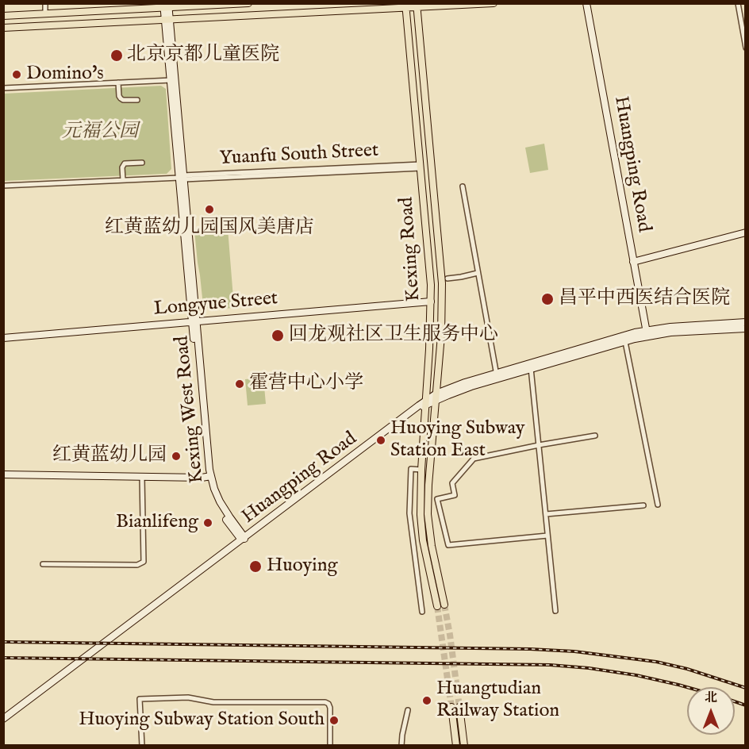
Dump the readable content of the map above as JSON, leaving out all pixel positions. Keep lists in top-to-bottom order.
{
  "streets": {
    "main road": [
      "Huangping Road",
      "Kexing Road",
      "Longyue Street",
      "Kexing West Road"
    ],
    "street": ["Yuanfu South Street"]
  },
  "crossings": [
    ["Yuanfu South Street", "Kexing Road"],
    ["Yuanfu South Street", "Kexing West Road"],
    ["Huangping Road", "Kexing Road"],
    ["Huangping Road", "Kexing West Road"],
    ["Kexing Road", "Longyue Street"],
    ["Longyue Street", "Kexing West Road"]
  ],
  "parks": ["元福公园"],
  "places": [
    "北京京都儿童医院",
    "Domino's",
    "红黄蓝幼儿园国风美唐店",
    "昌平中西医结合医院",
    "回龙观社区卫生服务中心",
    "霍营中心小学",
    "Huoying Subway Station East",
    "红黄蓝幼儿园",
    "Bianlifeng",
    "Huoying",
    "Huangtudian Railway Station",
    "Huoying Subway Station South"
  ],
  "north": "top"
}
